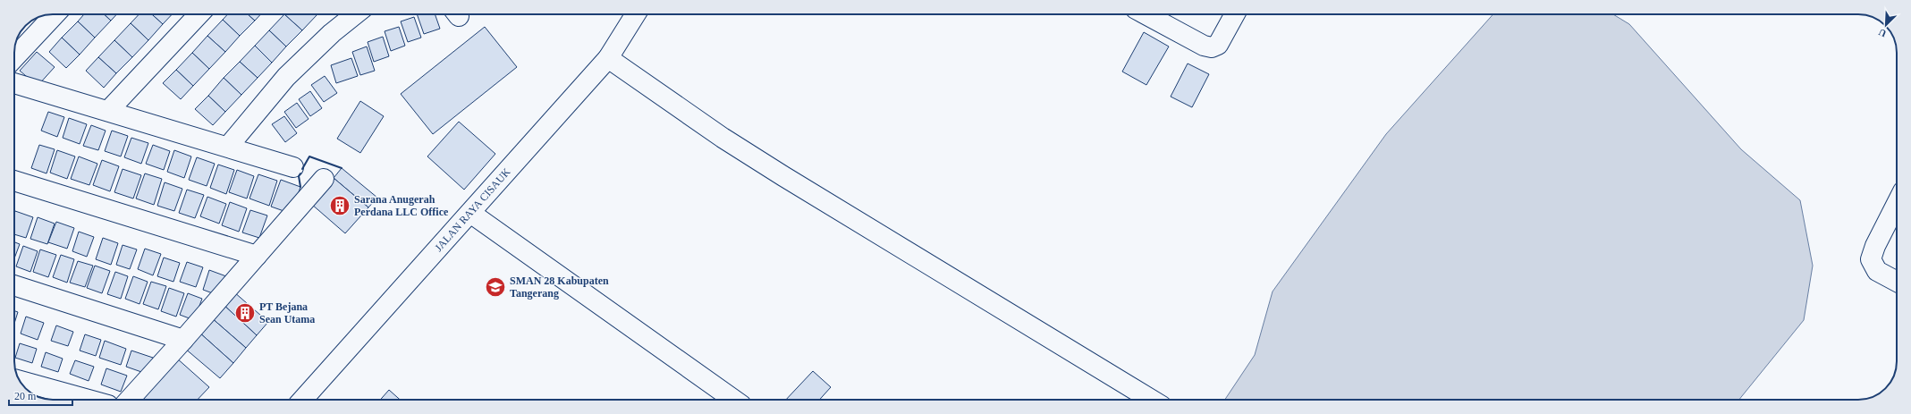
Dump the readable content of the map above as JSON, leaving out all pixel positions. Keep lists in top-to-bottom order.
{
  "streets": {
    "street": ["JALAN RAYA CISAUK"]
  },
  "places": {
    "building": ["Sarana Anugerah Perdana LLC Office", "PT Bejana Sean Utama"],
    "school or university": ["SMAN 28 Kabupaten Tangerang"]
  },
  "scale_bar": "20 m",
  "north": "bottom left"
}
